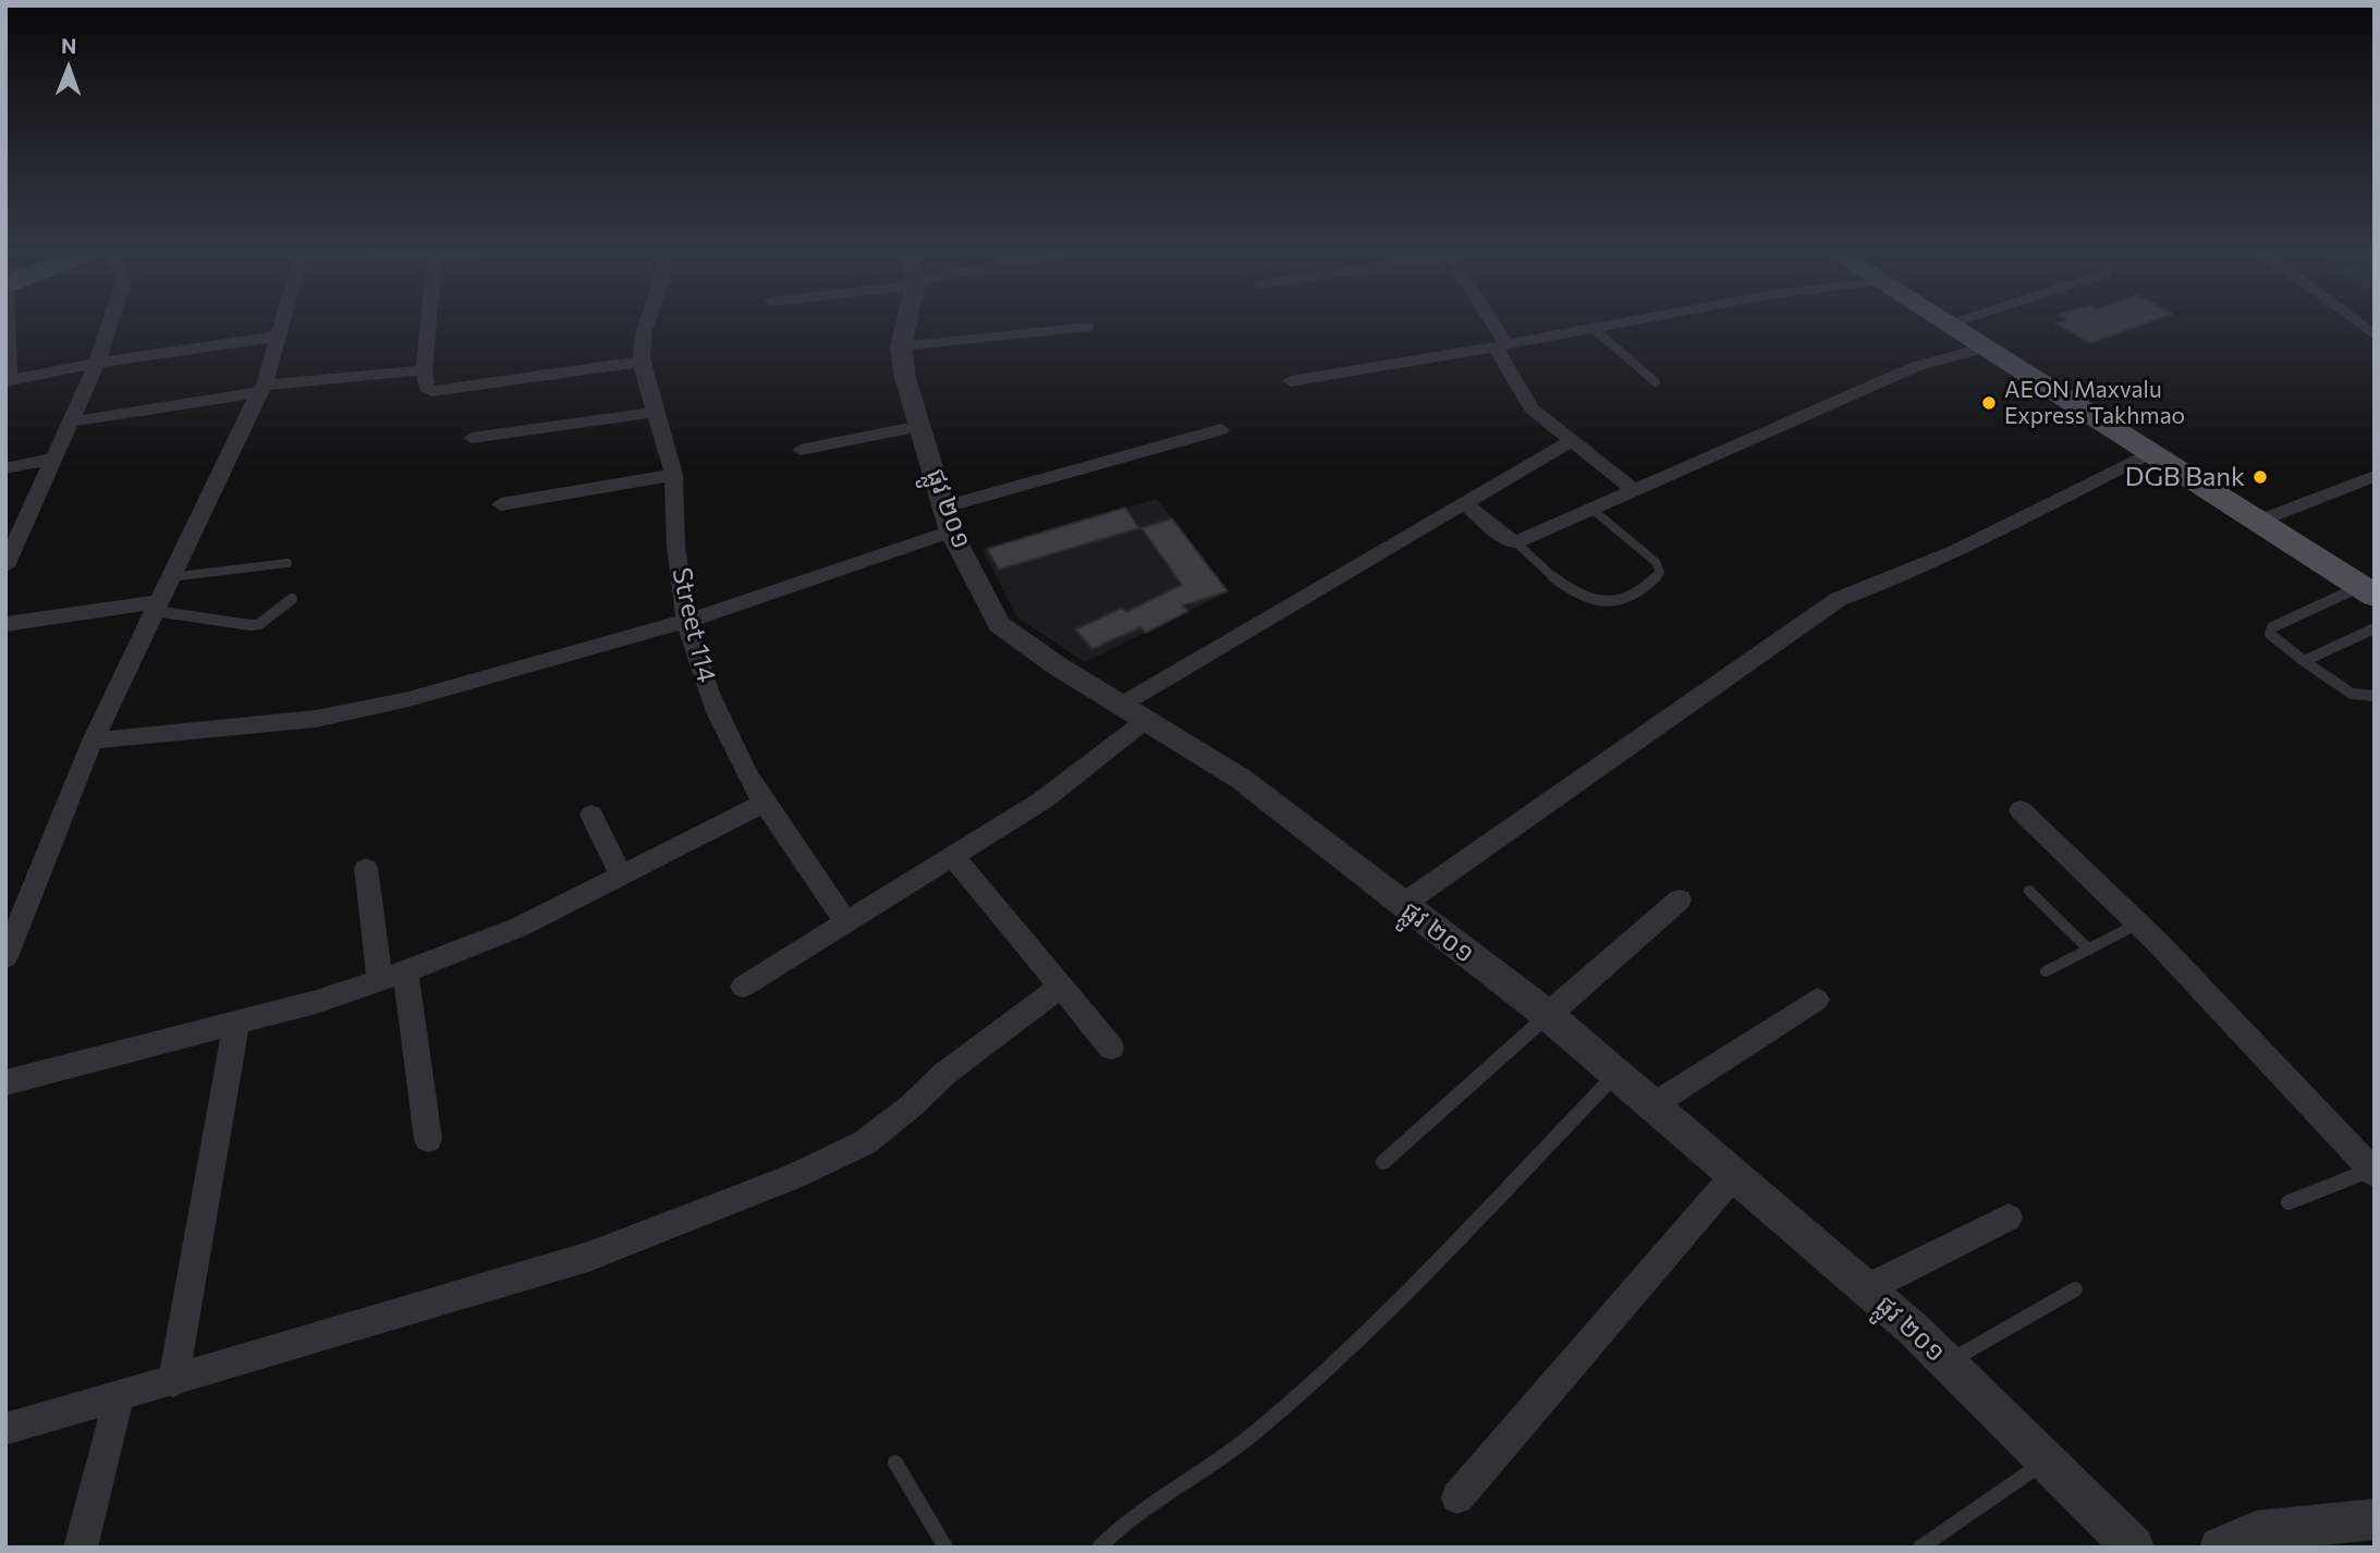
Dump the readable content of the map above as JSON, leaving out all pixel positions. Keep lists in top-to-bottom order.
{
  "streets": {
    "street": ["ផ្លូវ ២០១", "Street 114"]
  },
  "places": ["AEON Maxvalu Express Takhmao", "DGB Bank"],
  "north": "top"
}
